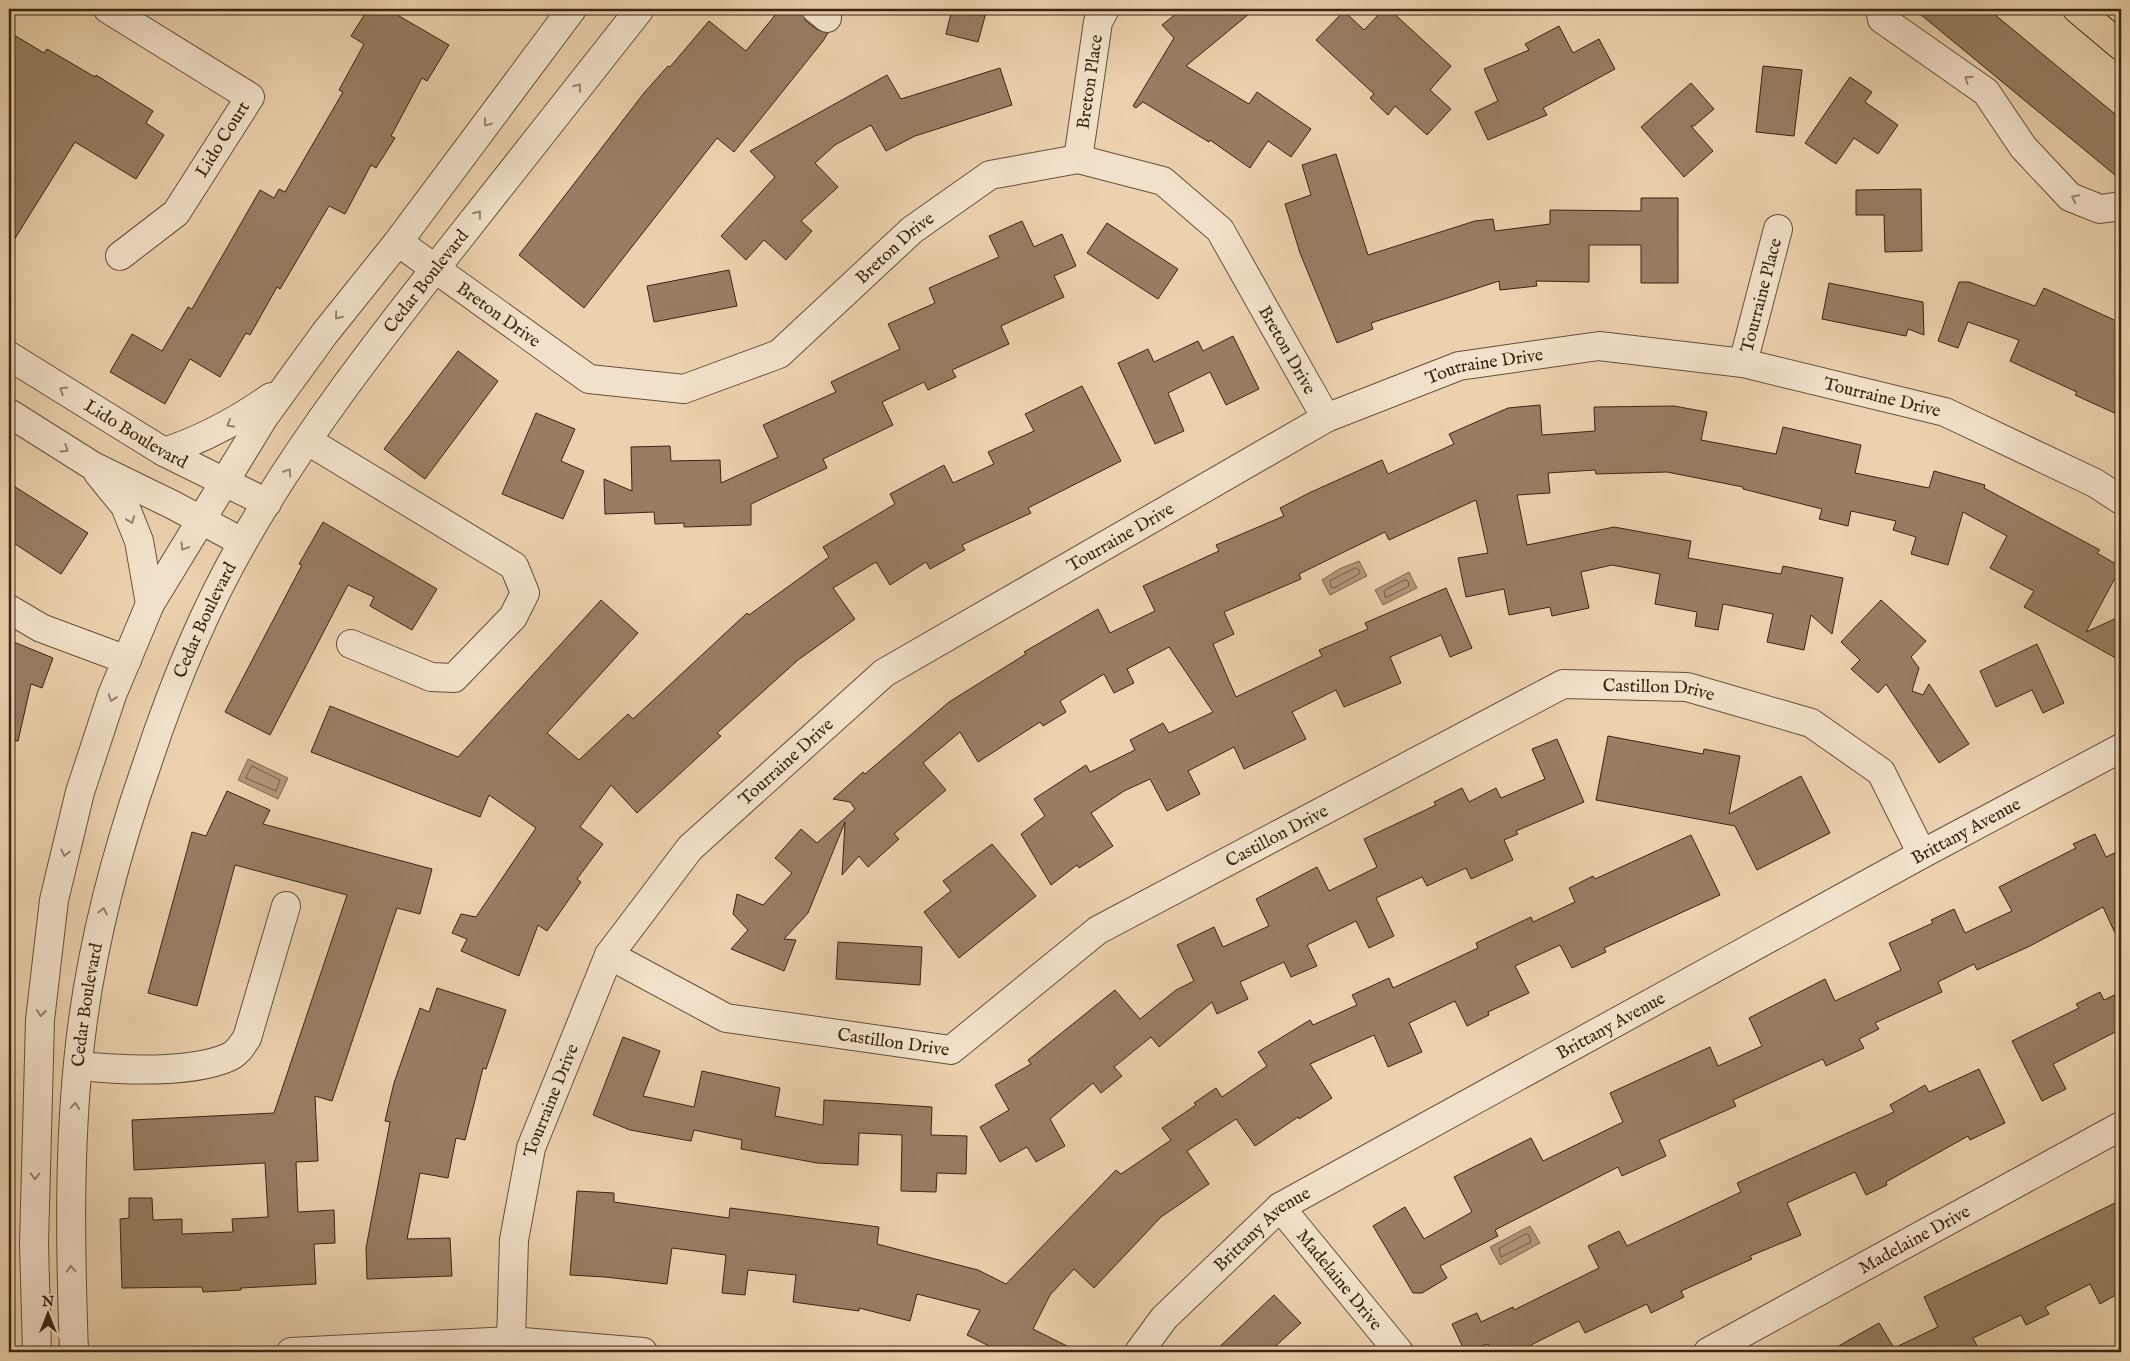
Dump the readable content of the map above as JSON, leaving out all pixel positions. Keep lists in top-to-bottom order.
{
  "streets": {
    "street": [
      "Breton Place",
      "Lido Court",
      "Breton Drive",
      "Cedar Boulevard",
      "Tourraine Place",
      "Tourraine Drive",
      "Lido Boulevard",
      "Castillon Drive",
      "Brittany Avenue",
      "Madelaine Drive"
    ]
  },
  "crossings": [
    ["Breton Place", "Breton Drive"],
    ["Breton Drive", "Cedar Boulevard"],
    ["Breton Drive", "Tourraine Drive"],
    ["Cedar Boulevard", "Lido Boulevard"],
    ["Tourraine Place", "Tourraine Drive"],
    ["Tourraine Drive", "Castillon Drive"],
    ["Castillon Drive", "Brittany Avenue"],
    ["Brittany Avenue", "Madelaine Drive"]
  ],
  "north": "top"
}
